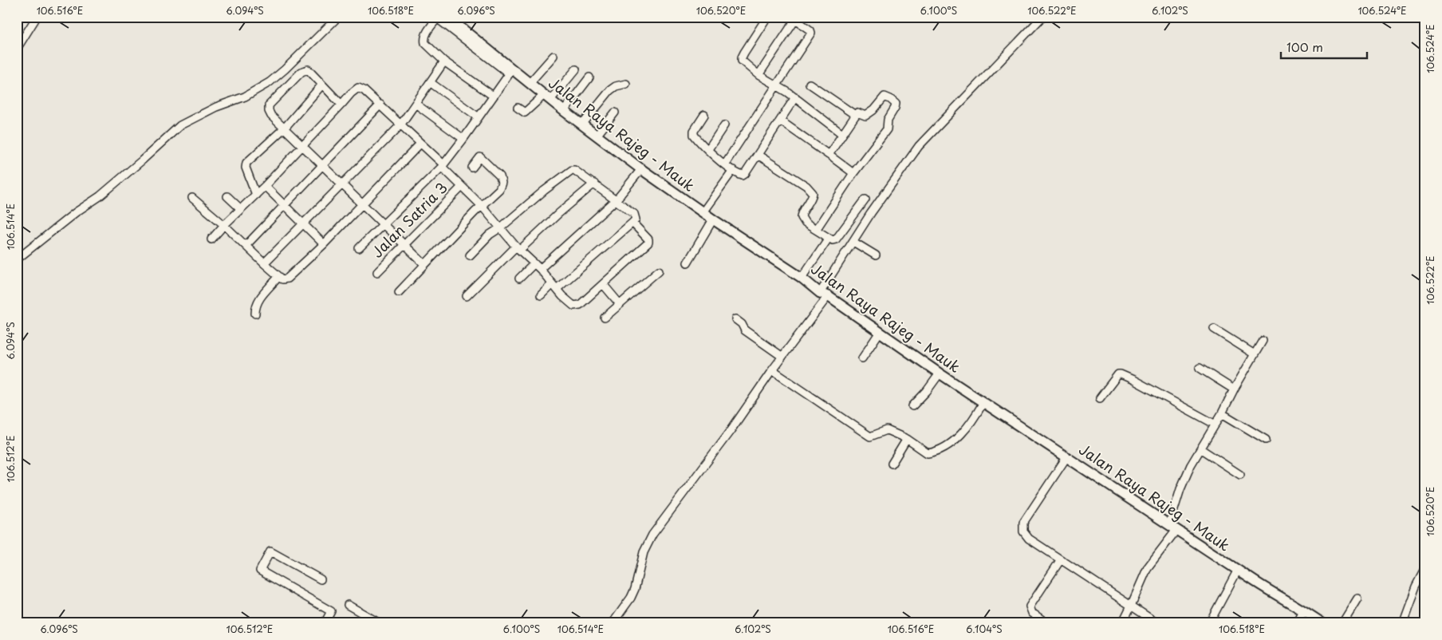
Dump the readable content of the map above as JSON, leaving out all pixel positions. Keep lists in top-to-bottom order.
{
  "streets": {
    "main road": ["Jalan Raya Rajeg - Mauk"],
    "street": ["Jalan Satria 3"]
  },
  "scale_bar": "100 m",
  "coordinates": [
    "106.516°E",
    "6.094°S",
    "106.518°E",
    "6.096°S",
    "106.520°E",
    "6.100°S",
    "106.522°E",
    "6.102°S",
    "106.524°E",
    "106.514°E",
    "106.512°E",
    "6.104°S"
  ]
}
